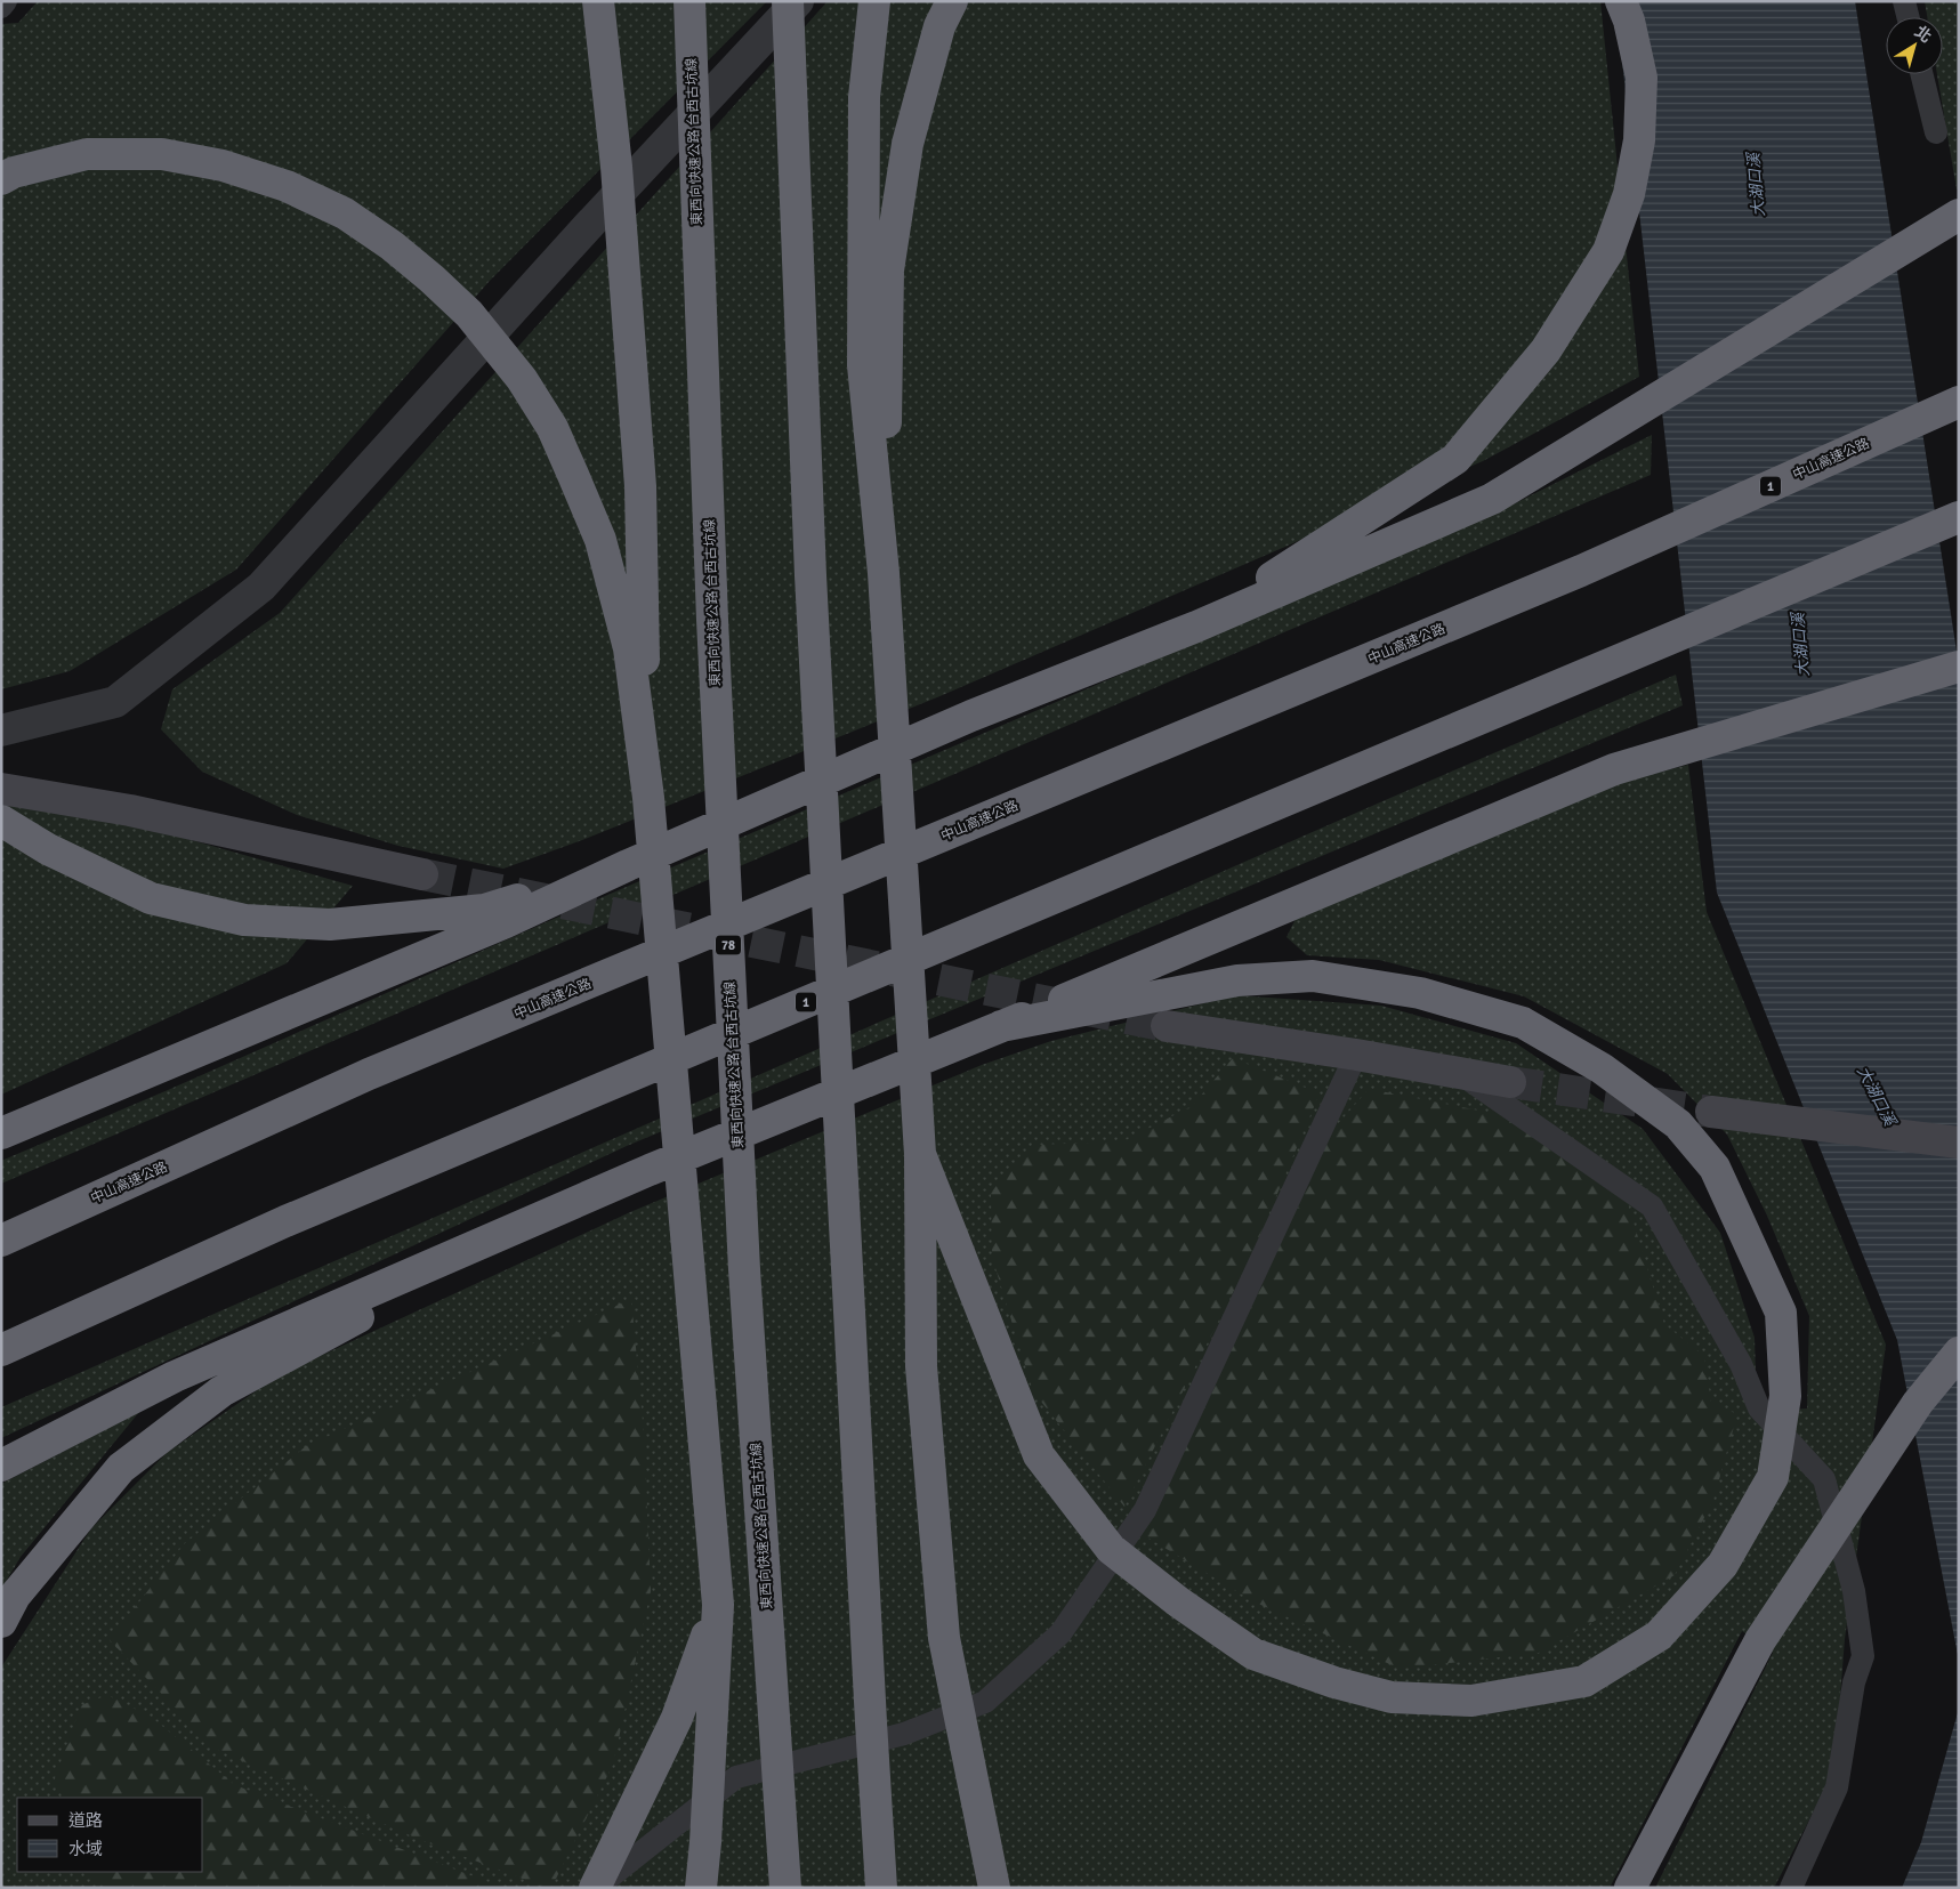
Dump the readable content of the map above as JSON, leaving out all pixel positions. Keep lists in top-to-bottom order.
{
  "streets": {
    "highway": [
      "東西向快速公路 台西古坑線",
      "中山高速公路",
      "1",
      "78"
    ]
  },
  "water": ["大湖口溪"],
  "legend": ["道路", "水域"],
  "north": "top right"
}
